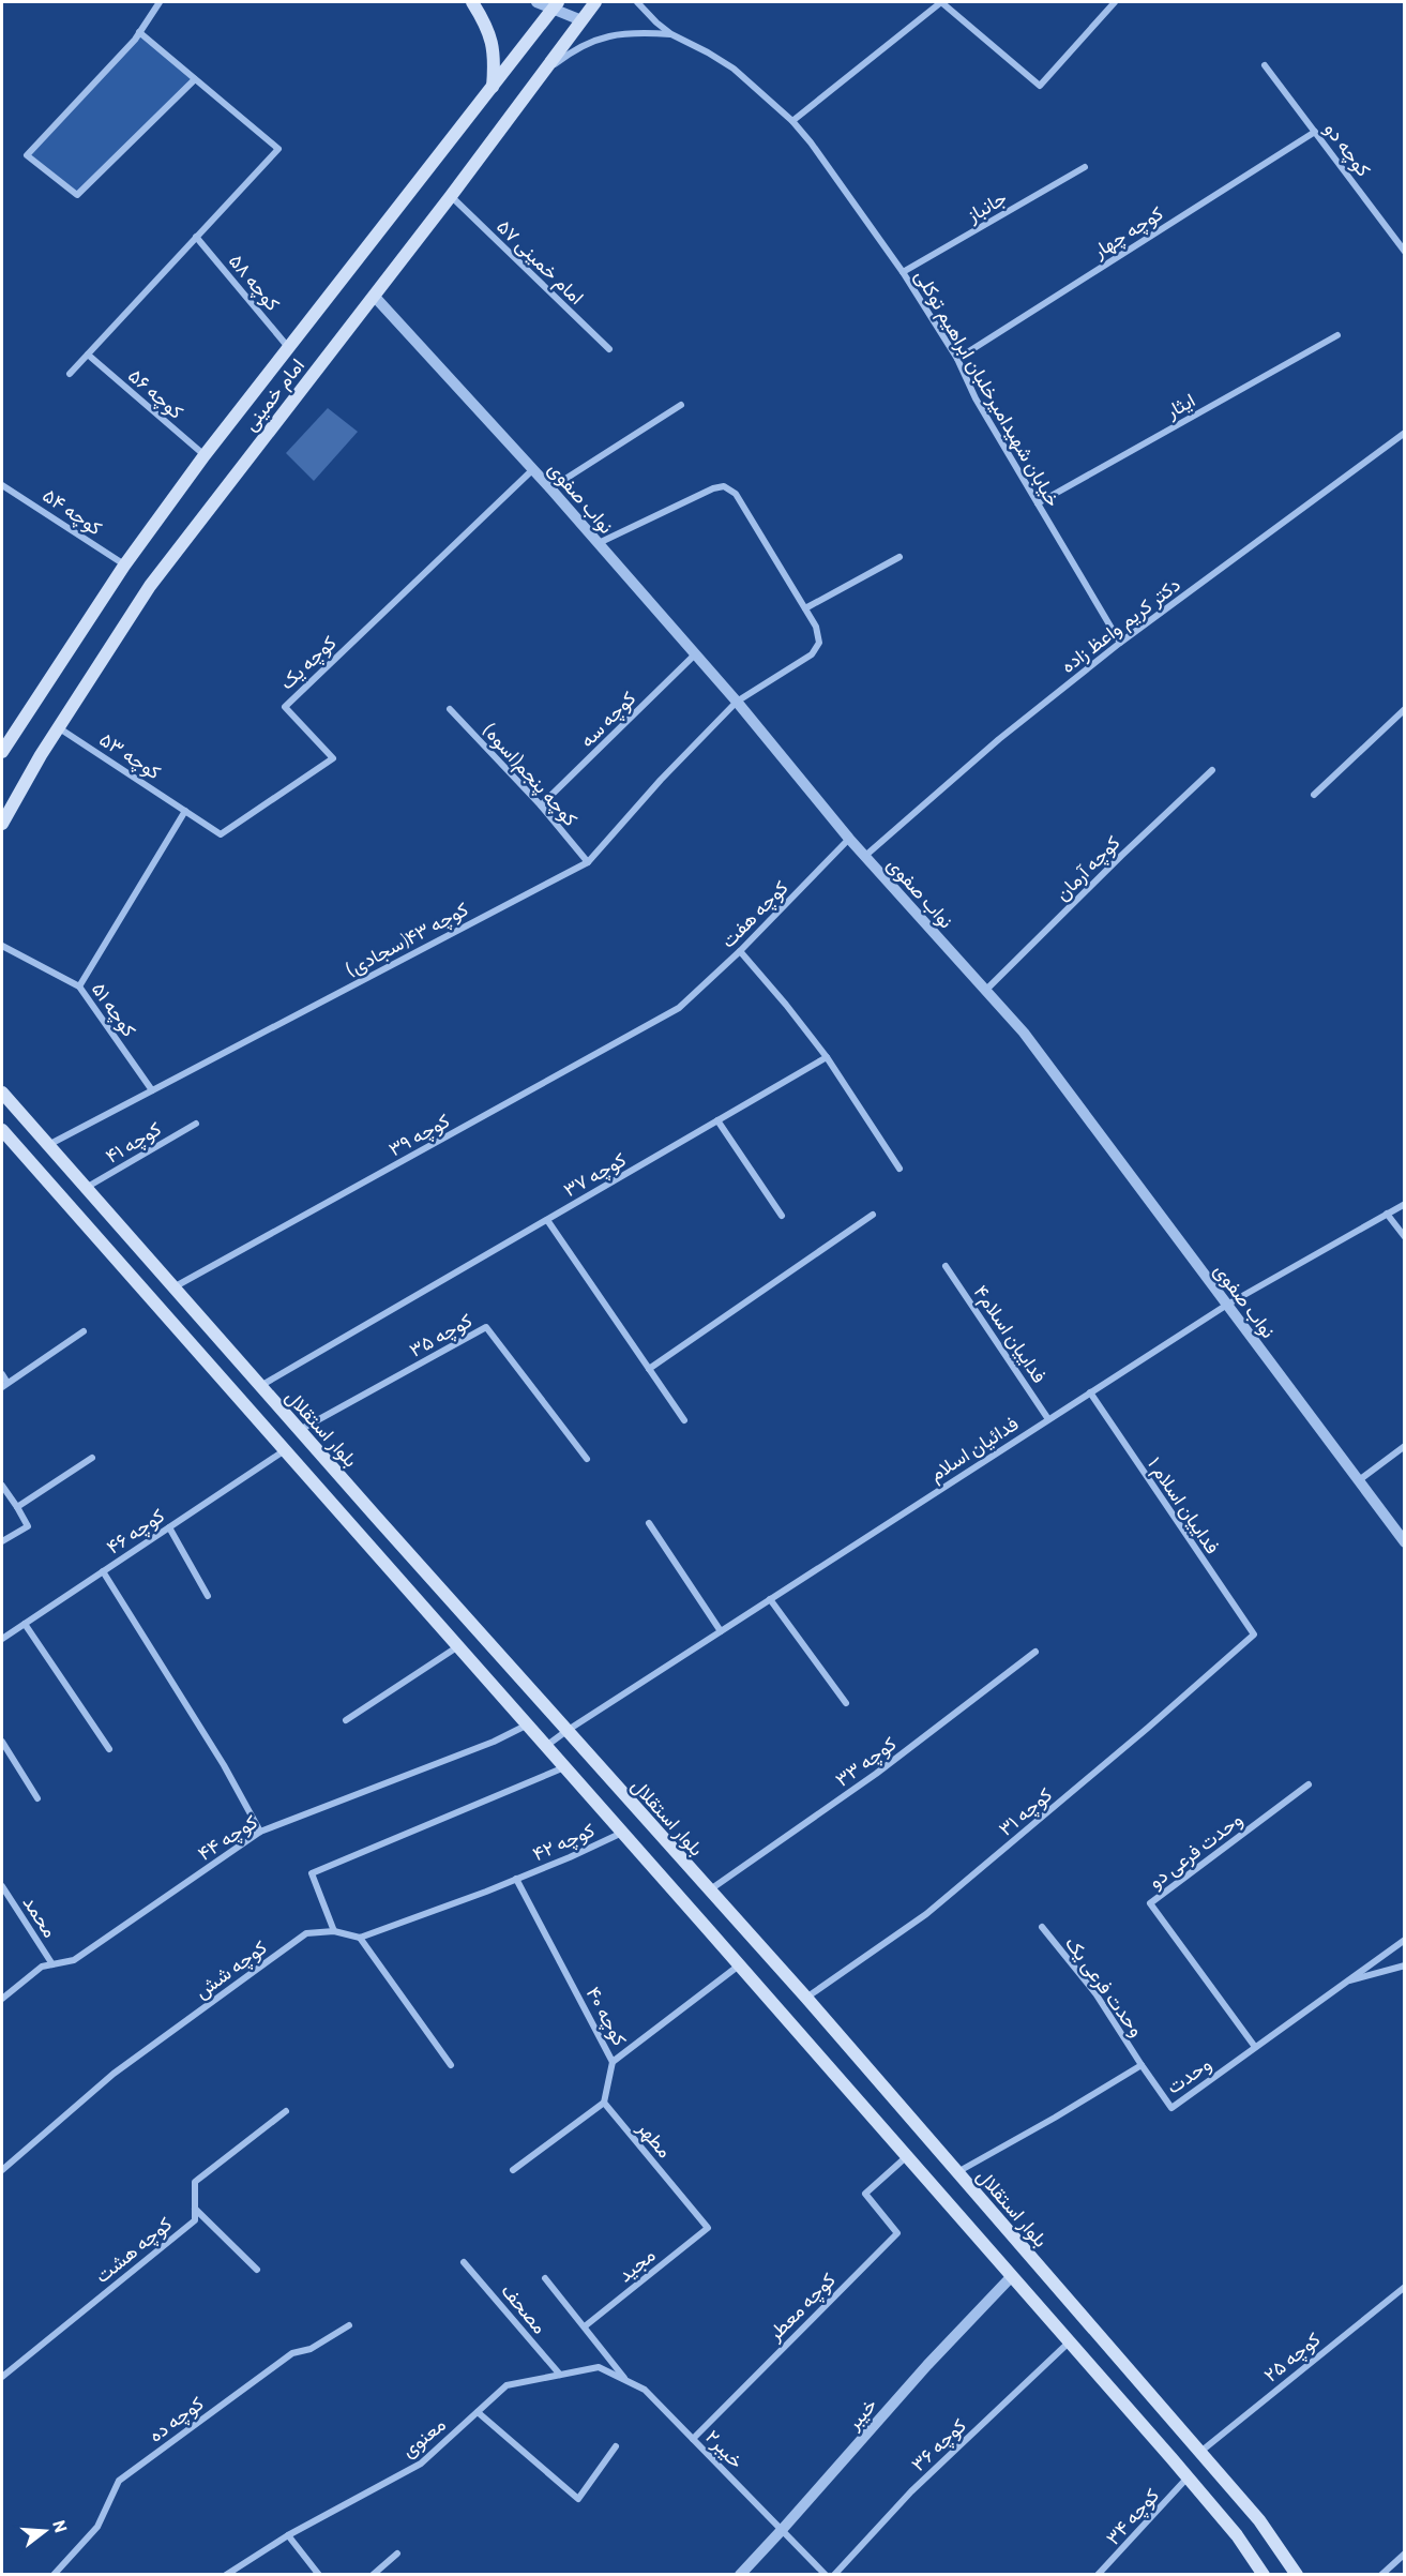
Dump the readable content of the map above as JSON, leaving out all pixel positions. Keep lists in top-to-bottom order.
{
  "streets": {
    "main road": ["امام خمینی", "بلوار استقلال"],
    "street": [
      "کوچه دو",
      "جانباز",
      "کوچه چهار",
      "امام خمینی ۵۷",
      "کوچه ۵۸",
      "خیابان شهیدامیرخلبان ابراهیم توکلی",
      "کوچه ۵۶",
      "ایثار",
      "نواب صفوی",
      "کوچه ۵۴",
      "دکتر کریم واعظ زاده",
      "کوچه یک",
      "کوچه سه",
      "کوچه ۵۳",
      "کوچه پنجم(اسوه)",
      "کوچه آرمان",
      "کوچه هفت",
      "کوچه ۴۳(سجادی)",
      "کوچه ۵۱",
      "کوچه ۳۹",
      "کوچه ۴۱",
      "کوچه ۳۷",
      "فداییان اسلام۴",
      "کوچه ۳۵",
      "فدائیان اسلام",
      "فداییان اسلام ۱",
      "کوچه ۴۶",
      "کوچه ۳۳",
      "کوچه ۳۱",
      "کوچه ۴۴",
      "کوچه ۴۲",
      "وحدت فرعی دو",
      "محمد",
      "کوچه شش",
      "وحدت فرعی یک",
      "کوچه ۴۰",
      "وحدت",
      "مطهر",
      "کوچه هشت",
      "مجید",
      "کوچه معطر",
      "مصحف",
      "کوچه ۲۵",
      "خیبر",
      "کوچه ده",
      "معنوی",
      "کوچه ۳۶",
      "خیبر۲",
      "کوچه ۳۴"
    ]
  },
  "crossings": [
    ["کوچه دو", "کوچه چهار"],
    ["جانباز", "خیابان شهیدامیرخلبان ابراهیم توکلی"],
    ["کوچه چهار", "خیابان شهیدامیرخلبان ابراهیم توکلی"],
    ["امام خمینی ۵۷", "امام خمینی"],
    ["کوچه ۵۸", "امام خمینی"],
    ["خیابان شهیدامیرخلبان ابراهیم توکلی", "ایثار"],
    ["خیابان شهیدامیرخلبان ابراهیم توکلی", "دکتر کریم واعظ زاده"],
    ["کوچه ۵۶", "امام خمینی"],
    ["امام خمینی", "نواب صفوی"],
    ["امام خمینی", "کوچه ۵۴"],
    ["امام خمینی", "کوچه ۵۳"],
    ["نواب صفوی", "دکتر کریم واعظ زاده"],
    ["نواب صفوی", "کوچه یک"],
    ["نواب صفوی", "کوچه سه"],
    ["نواب صفوی", "کوچه آرمان"],
    ["نواب صفوی", "کوچه هفت"],
    ["نواب صفوی", "کوچه ۴۳(سجادی)"],
    ["نواب صفوی", "فدائیان اسلام"],
    ["کوچه یک", "کوچه ۵۳"],
    ["کوچه سه", "کوچه پنجم(اسوه)"],
    ["کوچه پنجم(اسوه)", "کوچه ۴۳(سجادی)"],
    ["کوچه هفت", "کوچه ۳۹"],
    ["کوچه ۴۳(سجادی)", "کوچه ۵۱"],
    ["کوچه ۴۳(سجادی)", "بلوار استقلال"],
    ["کوچه ۳۹", "بلوار استقلال"],
    ["کوچه ۴۱", "بلوار استقلال"],
    ["کوچه ۳۷", "بلوار استقلال"],
    ["فداییان اسلام۴", "فدائیان اسلام"],
    ["کوچه ۳۵", "بلوار استقلال"],
    ["بلوار استقلال", "فدائیان اسلام"],
    ["بلوار استقلال", "کوچه ۳۳"],
    ["بلوار استقلال", "کوچه ۳۱"],
    ["بلوار استقلال", "وحدت"],
    ["بلوار استقلال", "کوچه ۲۵"],
    ["فدائیان اسلام", "فداییان اسلام ۱"],
    ["فداییان اسلام ۱", "کوچه ۳۱"],
    ["کوچه ۴۴", "محمد"],
    ["کوچه ۴۲", "کوچه ۴۰"],
    ["وحدت فرعی دو", "وحدت"],
    ["وحدت فرعی یک", "وحدت"],
    ["مطهر", "مجید"],
    ["کوچه معطر", "خیبر۲"],
    ["مصحف", "معنوی"],
    ["خیبر", "خیبر۲"],
    ["معنوی", "خیبر۲"]
  ],
  "north": "right"
}
